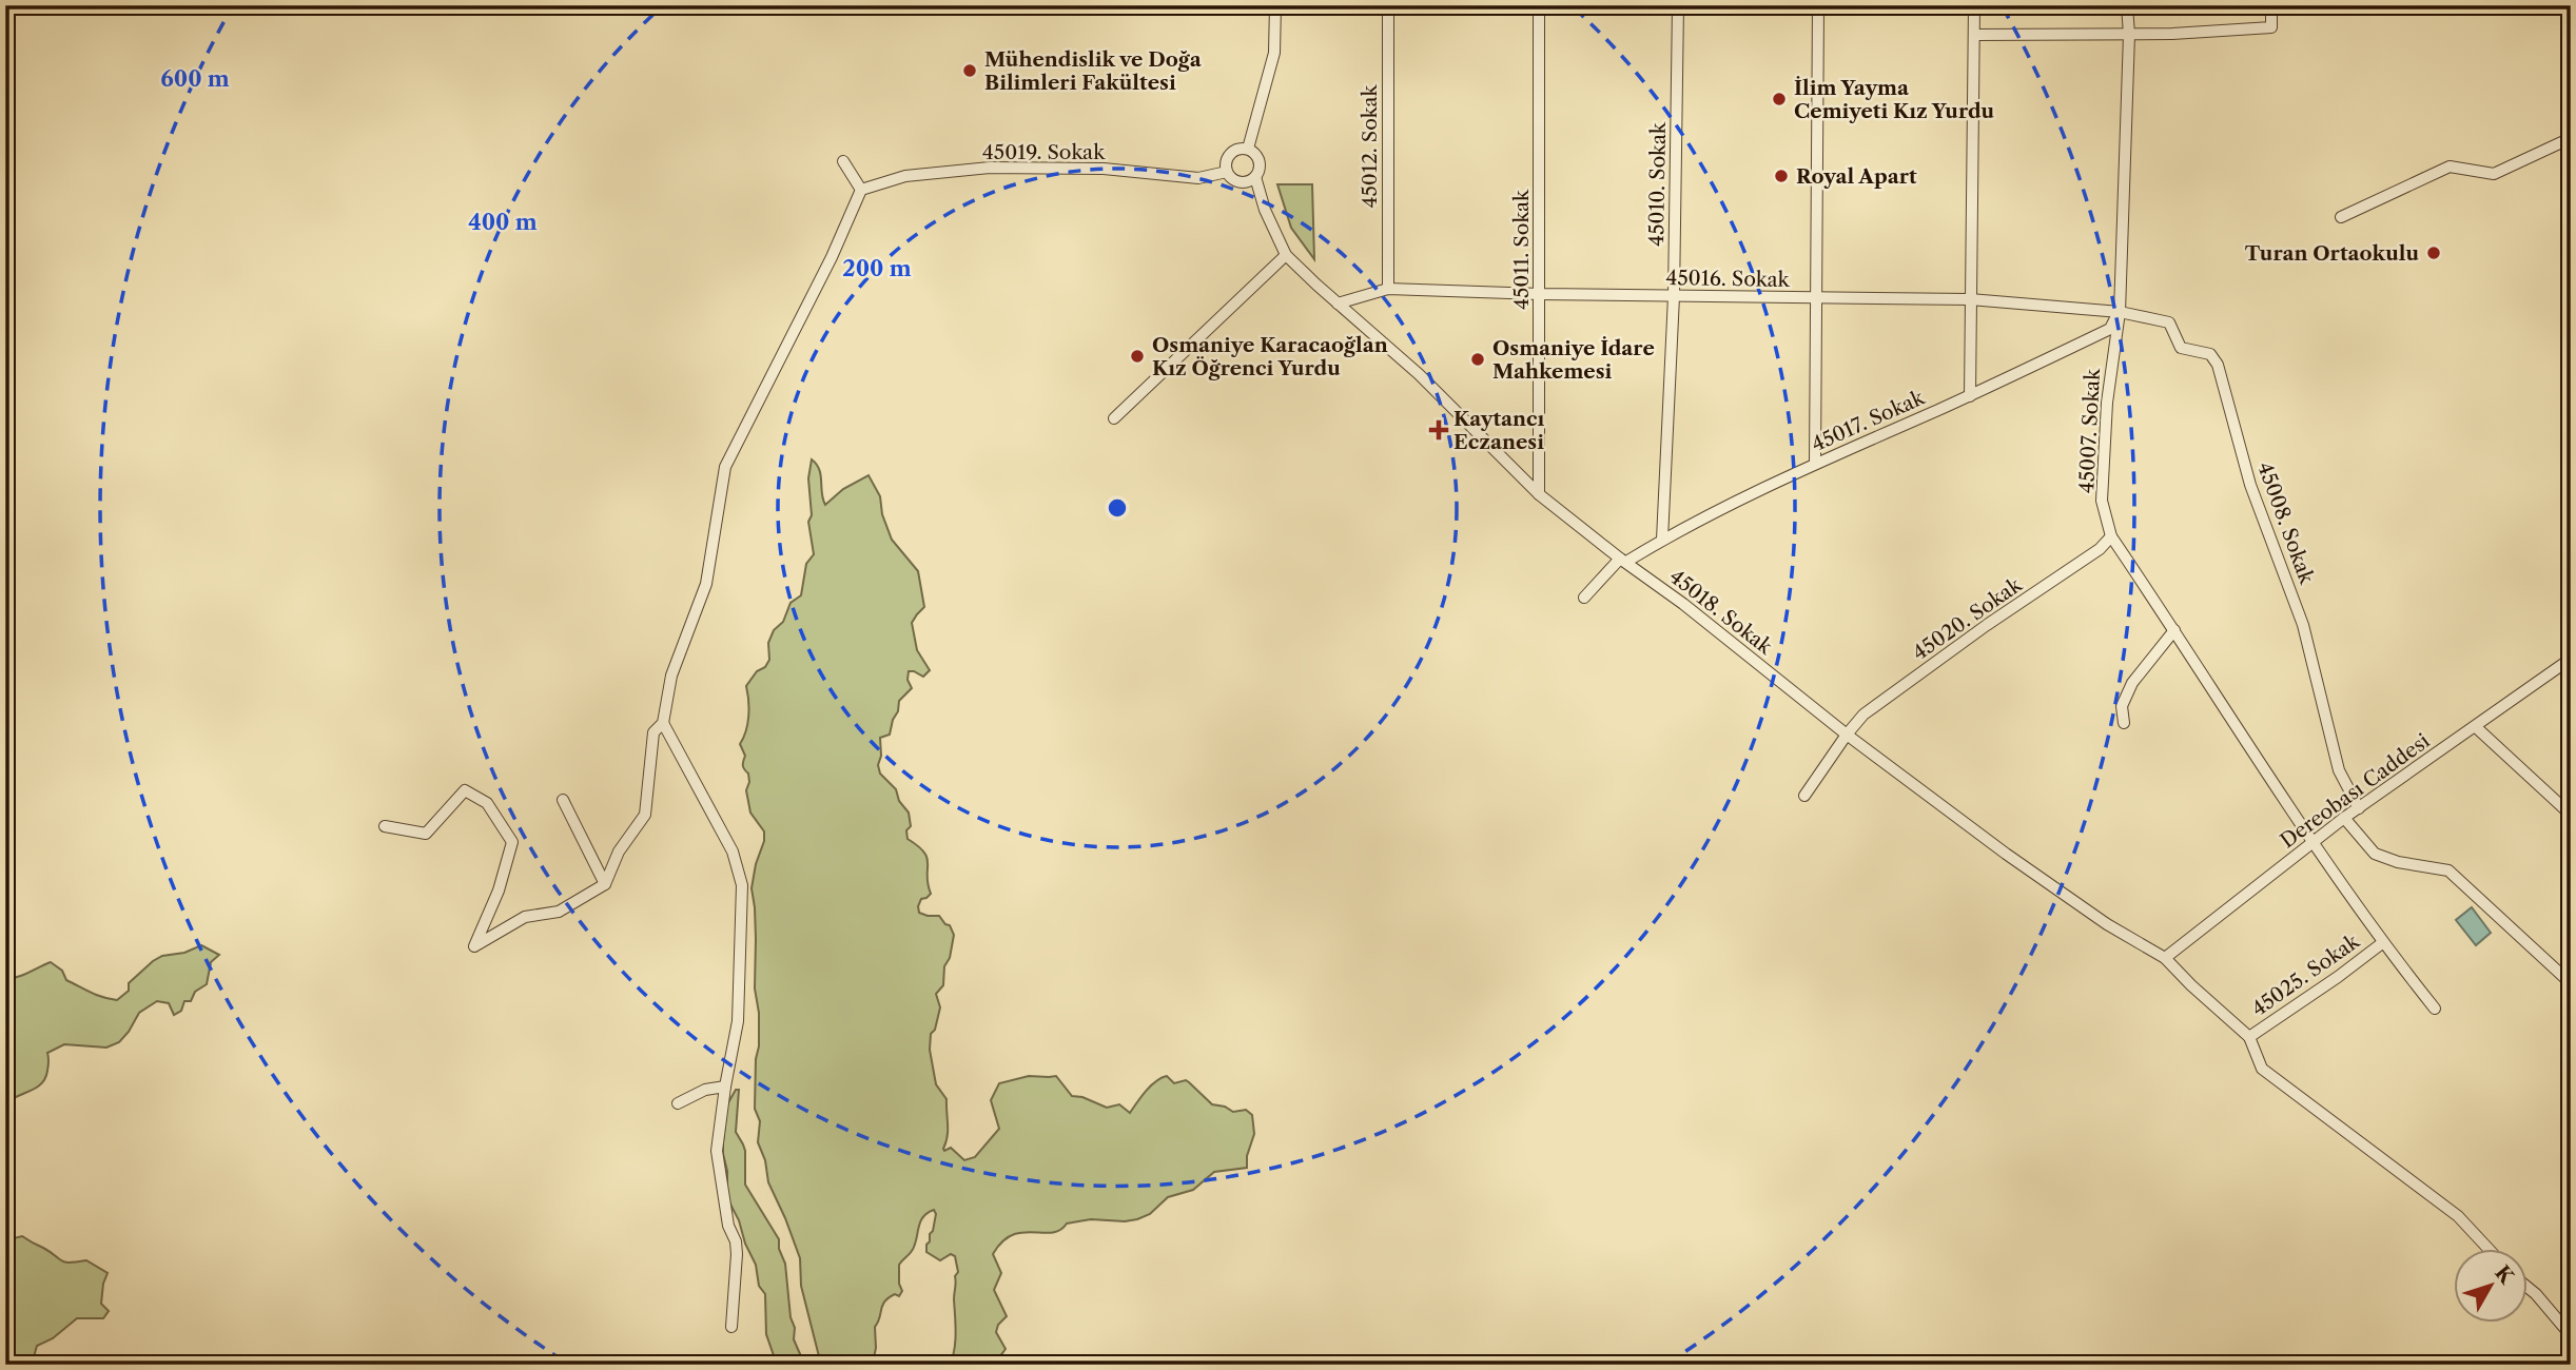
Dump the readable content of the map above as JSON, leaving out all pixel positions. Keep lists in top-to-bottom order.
{
  "streets": {
    "street": [
      "45012. Sokak",
      "45019. Sokak",
      "45010. Sokak",
      "45011. Sokak",
      "45016. Sokak",
      "45017. Sokak",
      "45007. Sokak",
      "45008. Sokak",
      "45018. Sokak",
      "45020. Sokak",
      "Dereobası Caddesi",
      "45025. Sokak"
    ]
  },
  "crossings": [
    ["45012. Sokak", "45016. Sokak"],
    ["45019. Sokak", "45018. Sokak"],
    ["45010. Sokak", "45016. Sokak"],
    ["45010. Sokak", "45017. Sokak"],
    ["45011. Sokak", "45016. Sokak"],
    ["45011. Sokak", "45018. Sokak"],
    ["45016. Sokak", "45017. Sokak"],
    ["45016. Sokak", "45007. Sokak"],
    ["45016. Sokak", "45008. Sokak"],
    ["45016. Sokak", "45018. Sokak"],
    ["45017. Sokak", "45007. Sokak"],
    ["45017. Sokak", "45008. Sokak"],
    ["45017. Sokak", "45018. Sokak"],
    ["45007. Sokak", "45008. Sokak"],
    ["45007. Sokak", "45020. Sokak"],
    ["45007. Sokak", "Dereobası Caddesi"],
    ["45007. Sokak", "45025. Sokak"],
    ["45008. Sokak", "Dereobası Caddesi"],
    ["45018. Sokak", "45020. Sokak"],
    ["45018. Sokak", "Dereobası Caddesi"],
    ["45018. Sokak", "45025. Sokak"],
    ["Dereobası Caddesi", "45025. Sokak"]
  ],
  "places": {
    "other": [
      "Mühendislik ve Doğa Bilimleri Fakültesi",
      "İlim Yayma Cemiyeti Kız Yurdu",
      "Royal Apart",
      "Turan Ortaokulu",
      "Osmaniye Karacaoğlan Kız Öğrenci Yurdu",
      "Osmaniye İdare Mahkemesi"
    ],
    "health": ["Kaytancı Eczanesi"]
  },
  "north": "top right",
  "rings": ["600 m", "400 m", "200 m"]
}
